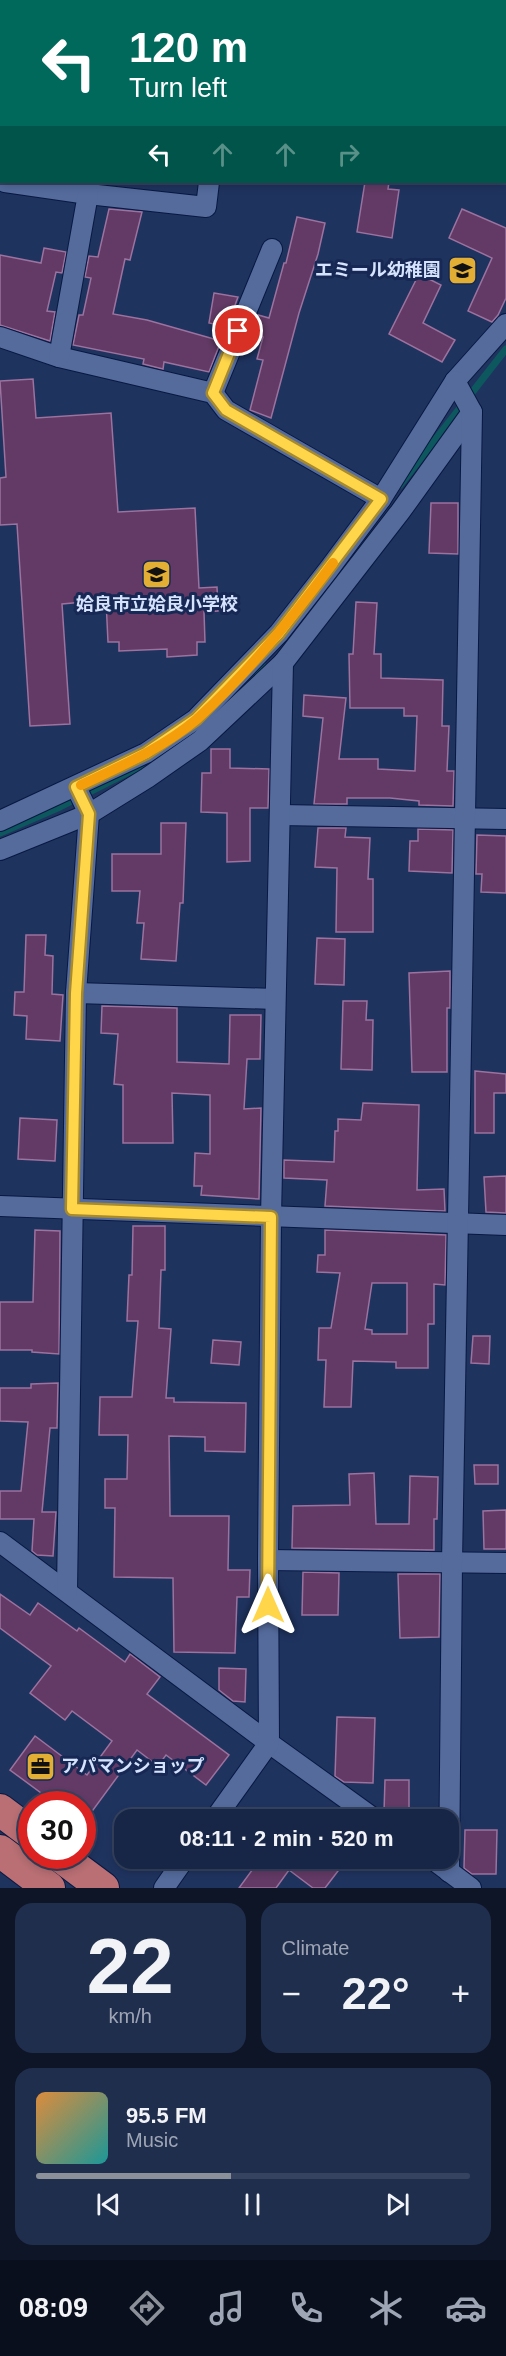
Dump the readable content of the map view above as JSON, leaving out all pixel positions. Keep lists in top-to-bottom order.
{
  "places": {
    "school or university": ["エミール幼稚園", "姶良市立姶良小学校"],
    "office": ["アパマンショップ"]
  },
  "page": {
    "turn": ["120 m", "Turn left"],
    "limit": "30",
    "trip": "08:11 · 2 min · 520 m",
    "tile": [
      ["22", "km/h"],
      "Climate"
    ],
    "heat": ["−", "22°", "+"],
    "song": ["95.5 FM", "Music"],
    "tabs": "08:09"
  }
}
